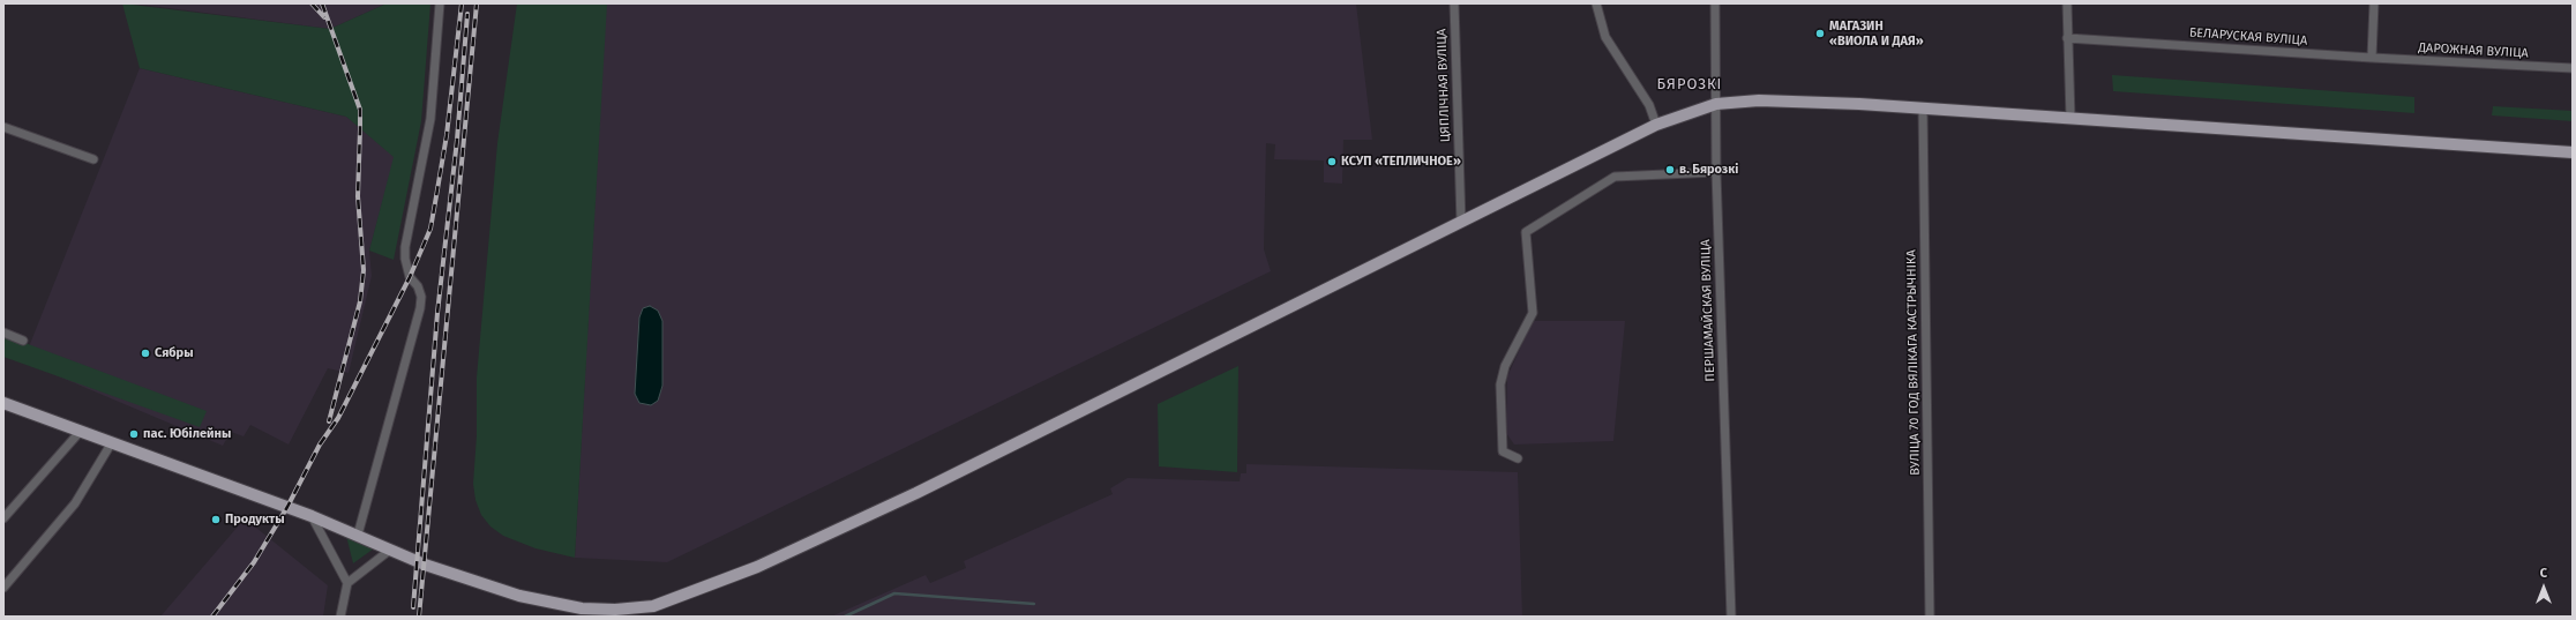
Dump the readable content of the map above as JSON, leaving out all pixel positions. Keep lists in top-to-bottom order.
{
  "streets": {
    "street": [
      "БЕЛАРУСКАЯ ВУЛІЦА",
      "ДАРОЖНАЯ ВУЛІЦА",
      "ЦЯПЛІЧНАЯ ВУЛІЦА",
      "ПЕРШАМАЙСКАЯ ВУЛІЦА",
      "ВУЛІЦА 70 ГОД ВЯЛІКАГА КАСТРЫЧНІКА"
    ]
  },
  "crossings": [
    ["БЕЛАРУСКАЯ ВУЛІЦА", "ДАРОЖНАЯ ВУЛІЦА"]
  ],
  "districts": ["БЯРОЗКІ"],
  "places": [
    "МАГАЗИН «ВИОЛА И ДАЯ»",
    "КСУП «ТЕПЛИЧНОЕ»",
    "в. Бярозкі",
    "Сябры",
    "пас. Юбілейны",
    "Продукты"
  ],
  "north": "top"
}
